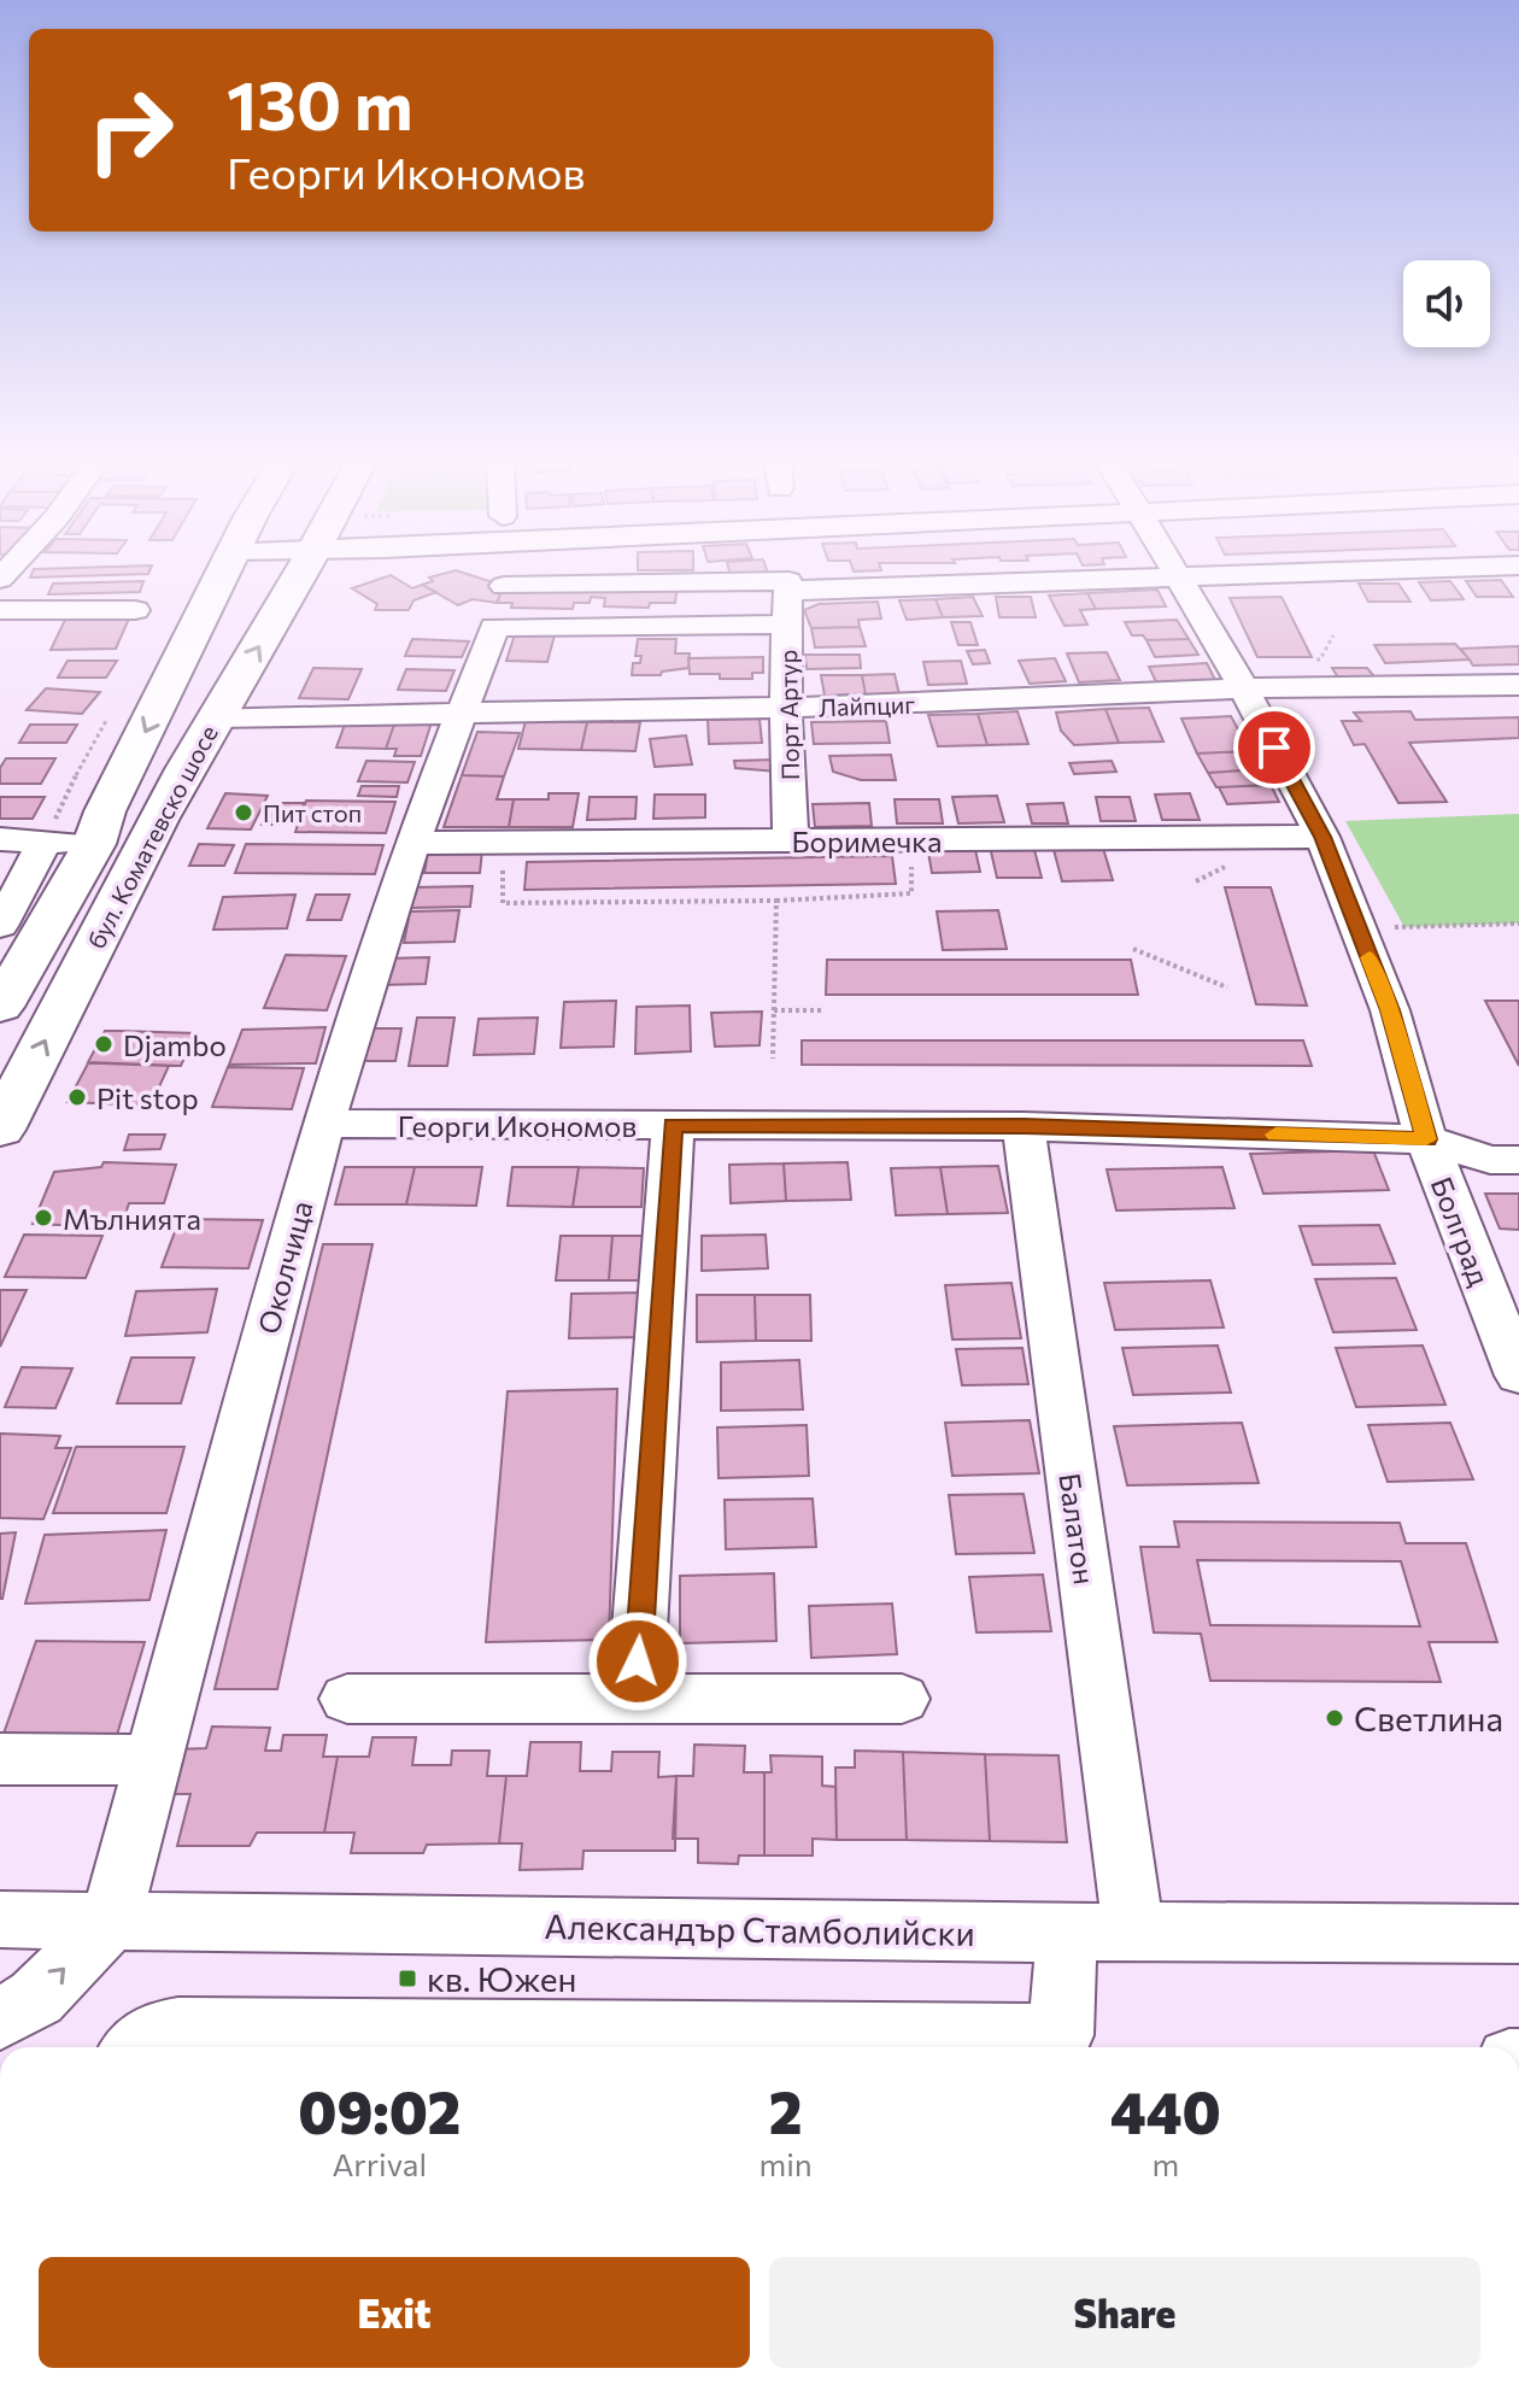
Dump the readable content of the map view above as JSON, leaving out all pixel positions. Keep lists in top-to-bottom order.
{
  "streets": {
    "main road": ["бул. Коматевско шосе"],
    "street": [
      "Лайпциг",
      "Порт Артур",
      "Боримечка",
      "Георги Икономов",
      "Болград",
      "Околчица",
      "Балатон",
      "Александър Стамболийски"
    ]
  },
  "crossings": [
    ["Лайпциг", "Порт Артур"],
    ["Лайпциг", "бул. Коматевско шосе"],
    ["Лайпциг", "Болград"],
    ["Лайпциг", "Околчица"],
    ["Порт Артур", "Боримечка"],
    ["Порт Артур", "Околчица"],
    ["Боримечка", "Болград"],
    ["Боримечка", "Околчица"],
    ["Георги Икономов", "Болград"],
    ["Георги Икономов", "Околчица"],
    ["Георги Икономов", "Балатон"],
    ["Околчица", "Александър Стамболийски"],
    ["Балатон", "Александър Стамболийски"]
  ],
  "places": {
    "other": [
      "Пит стоп",
      "Djambo",
      "Pit stop",
      "Мълнията",
      "Светлина"
    ],
    "transit": ["кв. Южен"]
  },
  "page": {
    "turn": ["130 m", "Георги Икономов"],
    "eta": [
      "09:02",
      "Arrival",
      "2",
      "min",
      "440",
      "m"
    ],
    "buttons": ["Exit", "Share"]
  }
}
